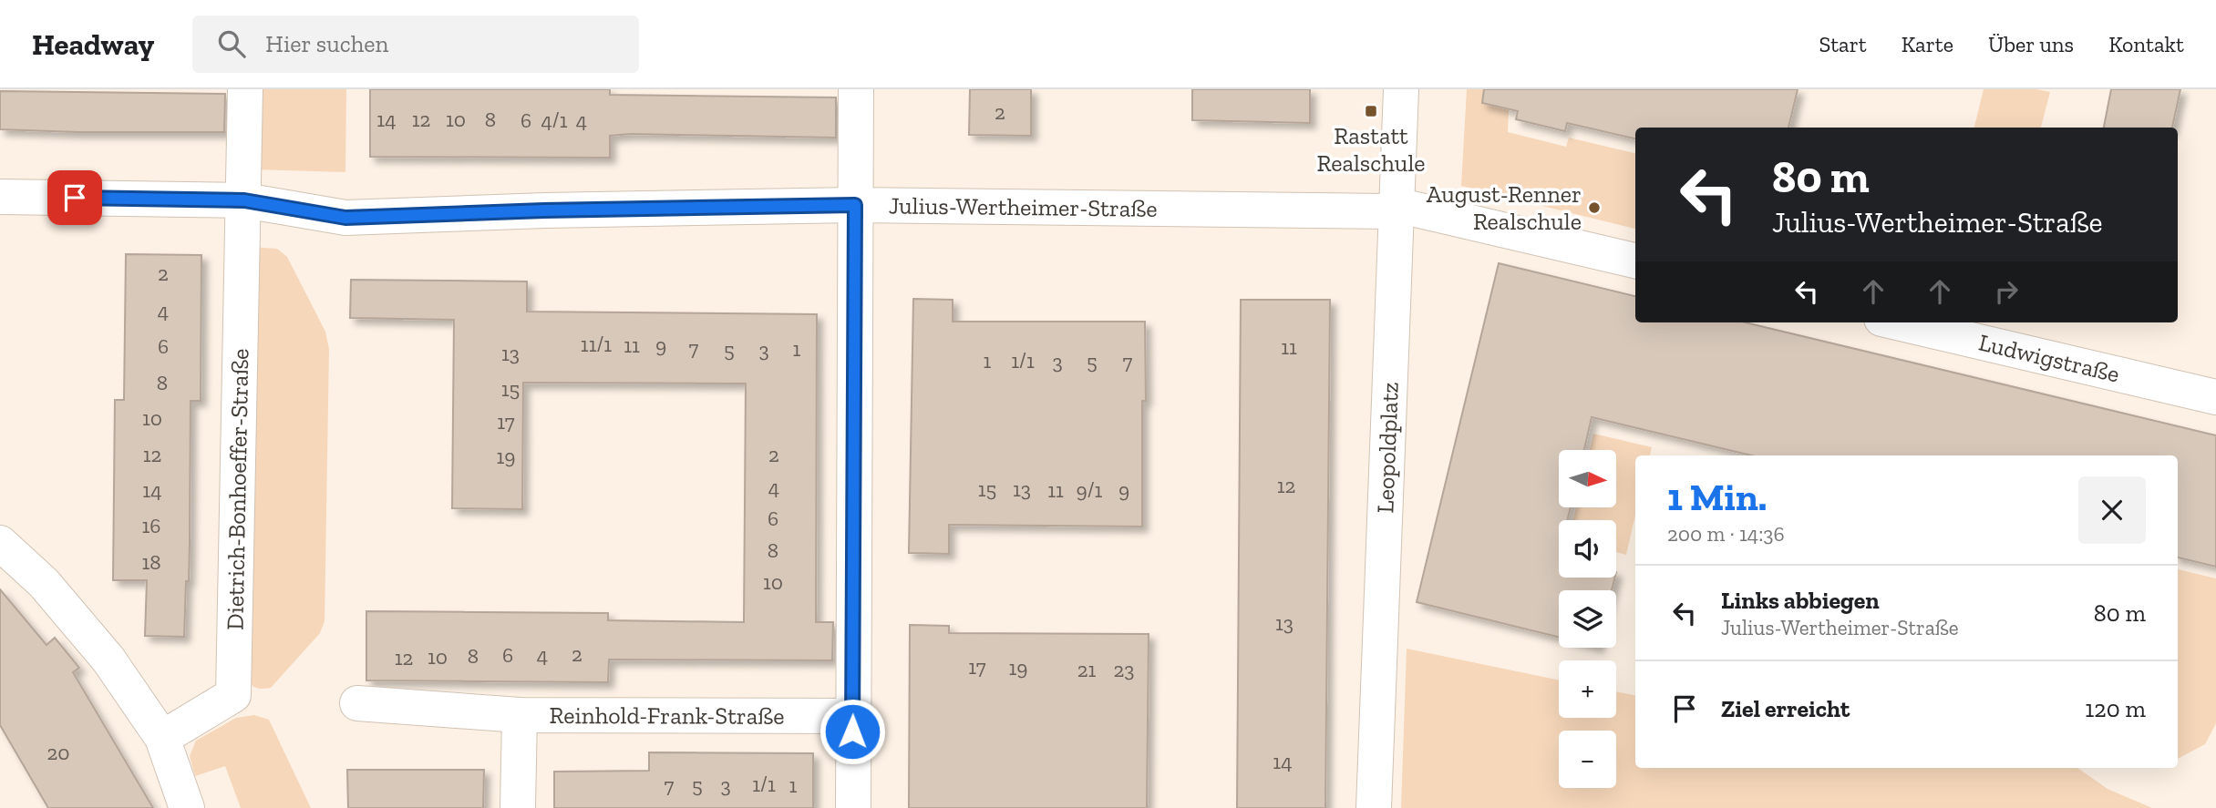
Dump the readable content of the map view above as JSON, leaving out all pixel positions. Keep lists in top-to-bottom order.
{
  "streets": {
    "street": [
      "Julius-Wertheimer-Straße",
      "Ludwigstraße",
      "Leopoldplatz",
      "Dietrich-Bonhoeffer-Straße",
      "Reinhold-Frank-Straße"
    ]
  },
  "crossings": [
    ["Julius-Wertheimer-Straße", "Leopoldplatz"],
    ["Julius-Wertheimer-Straße", "Dietrich-Bonhoeffer-Straße"]
  ],
  "places": {
    "transit": ["Rastatt Realschule"],
    "other": ["August-Renner Realschule"]
  },
  "house_numbers": [
    "2",
    "14",
    "12",
    "10",
    "8",
    "6",
    "4/1",
    "4",
    "2",
    "4",
    "11/1",
    "11",
    "9",
    "6",
    "11",
    "7",
    "1",
    "5",
    "3",
    "13",
    "1",
    "1/1",
    "3",
    "5",
    "7",
    "8",
    "15",
    "10",
    "17",
    "12",
    "2",
    "19",
    "12",
    "4",
    "15",
    "13",
    "14",
    "11",
    "9/1",
    "9",
    "6",
    "16",
    "8",
    "18",
    "10",
    "13",
    "2",
    "6",
    "4",
    "8",
    "10",
    "12",
    "17",
    "19",
    "21",
    "23",
    "20",
    "14",
    "1/1",
    "7",
    "5",
    "3",
    "1"
  ],
  "north": "right",
  "page": {
    "header": "Headway",
    "search": "Hier suchen",
    "nav": [
      "Start",
      "Karte",
      "Über uns",
      "Kontakt"
    ],
    "turn": ["80 m", "Julius-Wertheimer-Straße"],
    "map_buttons": ["+", "−"],
    "heading": ["1 Min.", "200 m · 14:36"],
    "list": [
      {
        "name": "Links abbiegen",
        "note": "Julius-Wertheimer-Straße",
        "value": "80 m"
      },
      {
        "name": "Ziel erreicht",
        "value": "120 m"
      }
    ]
  }
}
